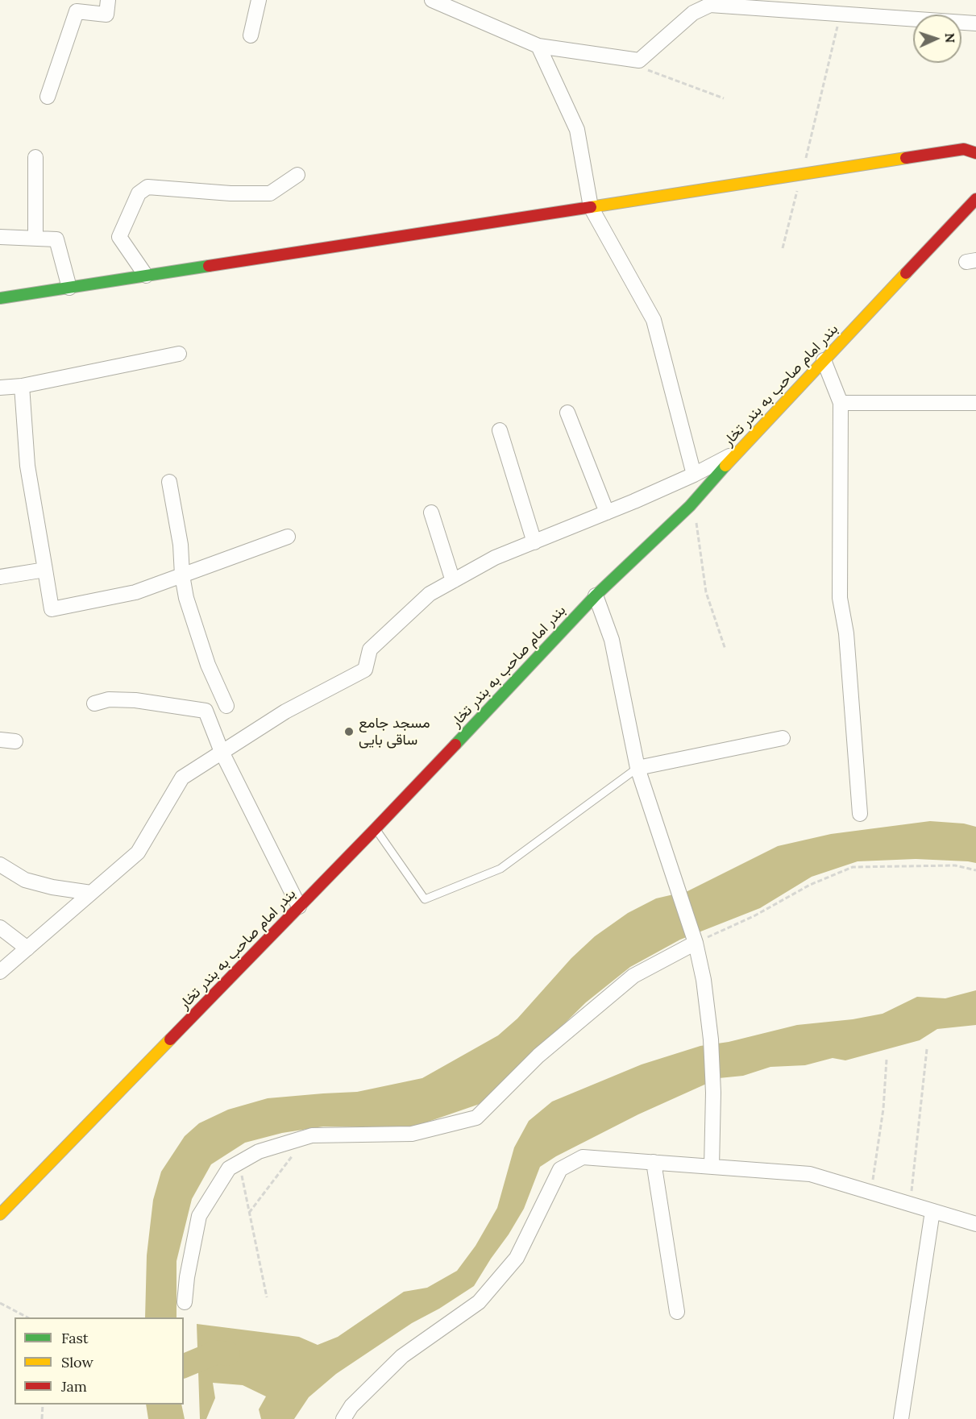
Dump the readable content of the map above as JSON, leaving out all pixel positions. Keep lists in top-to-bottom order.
{
  "streets": {
    "main road": ["بندر امام صاحب به بندر تخار"]
  },
  "places": ["مسجد جامع ساقی بایی"],
  "legend": ["Fast", "Slow", "Jam"],
  "north": "right"
}
